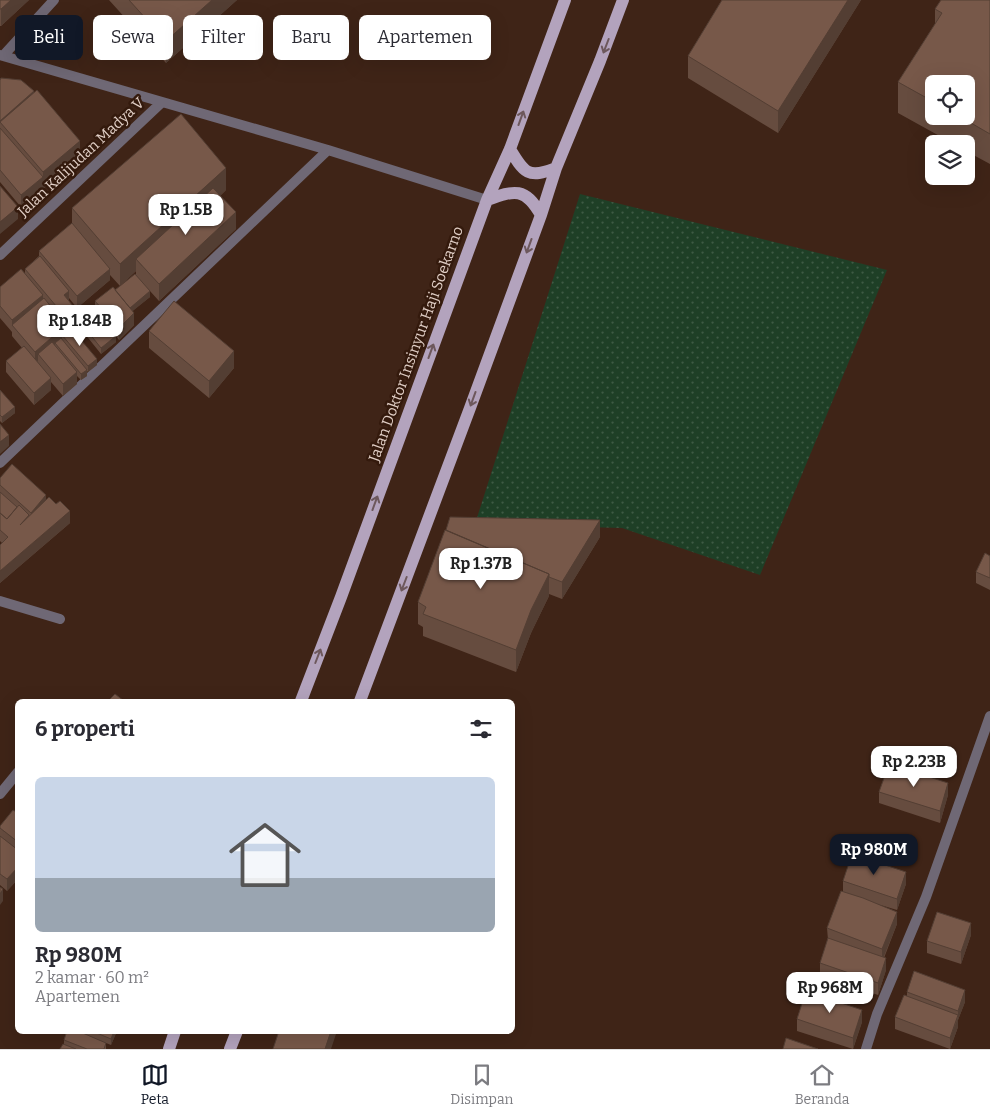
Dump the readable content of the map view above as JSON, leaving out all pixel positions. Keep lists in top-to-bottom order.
{
  "streets": {
    "main road": ["Jalan Doktor Insinyur Haji Soekarno"],
    "street": ["Jalan Kalijudan Madya V"]
  },
  "page": {
    "chip": [
      "Beli",
      "Sewa",
      "Filter",
      "Baru",
      "Apartemen"
    ],
    "price": [
      "Rp 1.5B",
      "Rp 1.84B",
      "Rp 1.37B",
      "Rp 2.23B",
      "Rp 980M",
      "Rp 968M"
    ],
    "heading": "6 properti",
    "list": [
      {
        "name": "Rp 980M",
        "note": "2 kamar · 60 m² · Apartemen"
      }
    ],
    "tabs": ["Peta", "Disimpan", "Beranda"]
  }
}
